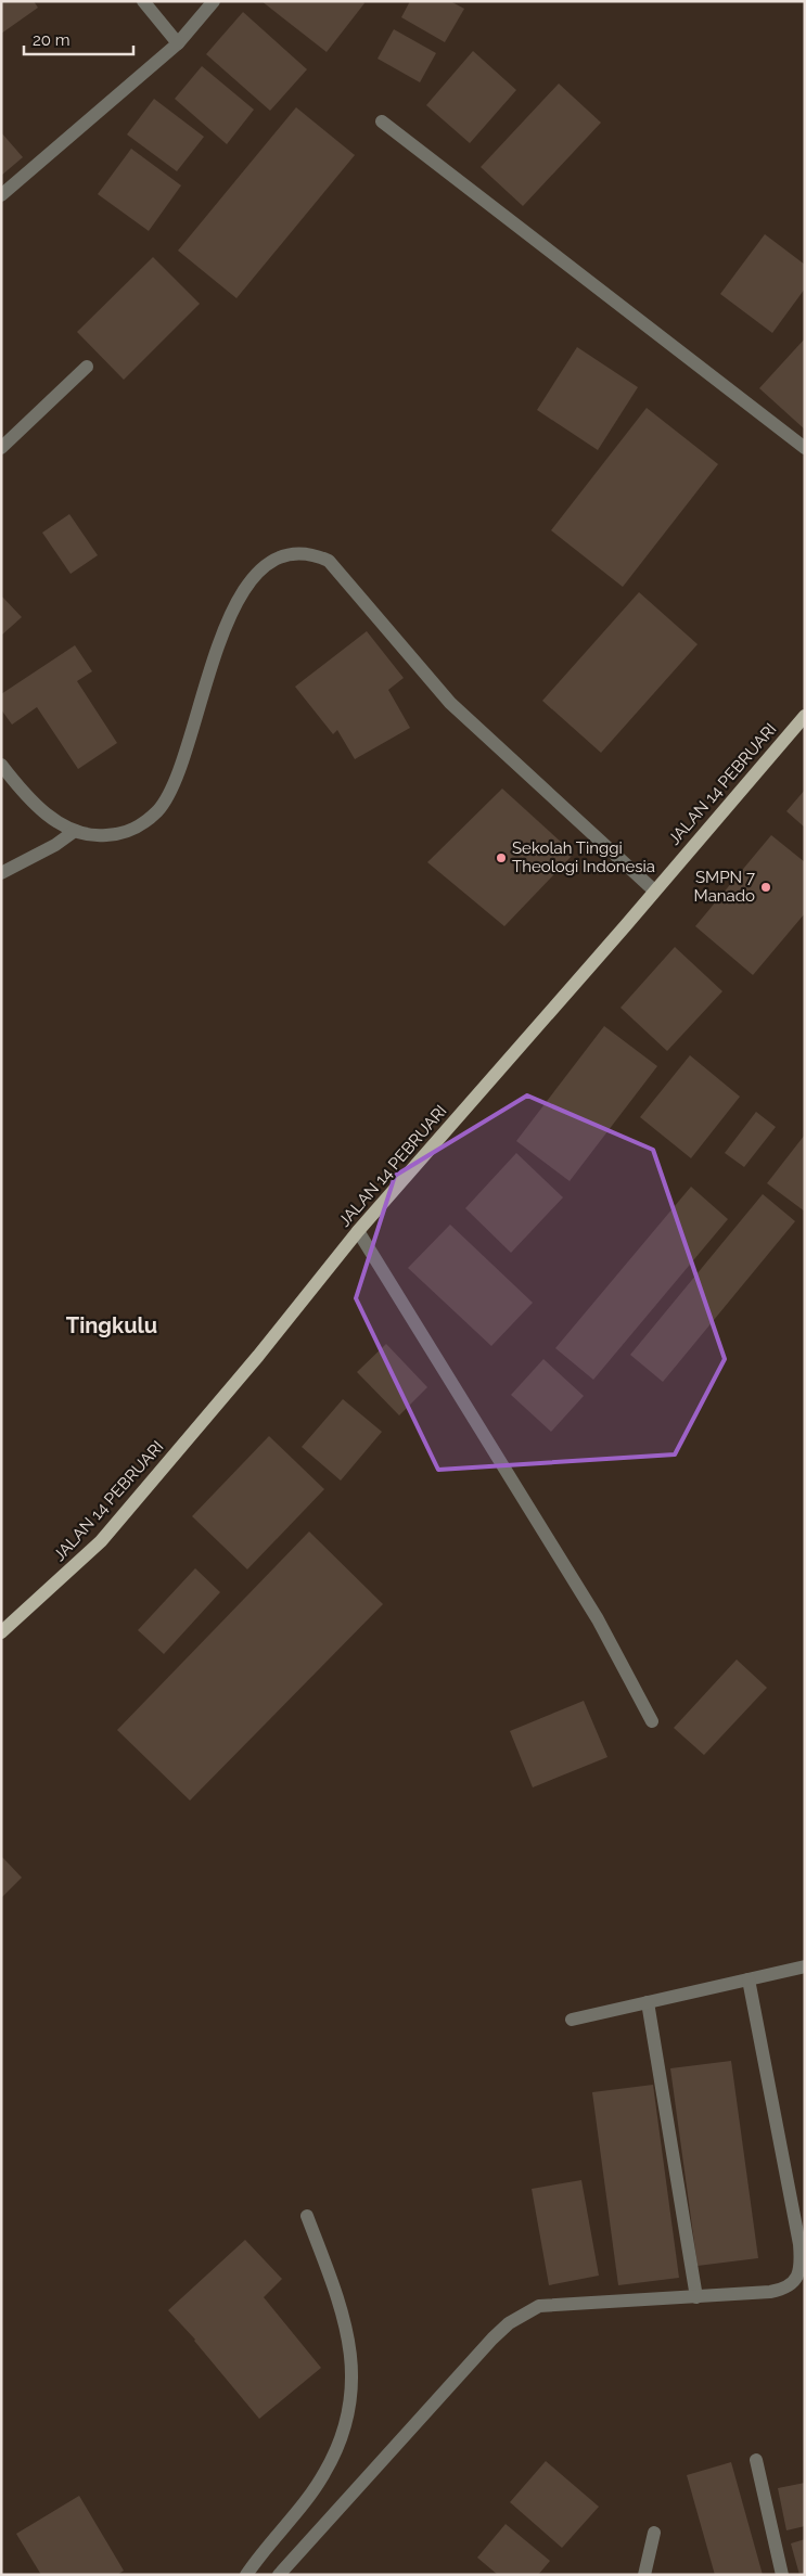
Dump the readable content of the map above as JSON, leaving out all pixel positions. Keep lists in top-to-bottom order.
{
  "streets": {
    "main road": ["JALAN 14 PEBRUARI"]
  },
  "districts": ["Tingkulu"],
  "places": ["Sekolah Tinggi Theologi Indonesia", "SMPN 7 Manado"],
  "scale_bar": "20 m"
}
